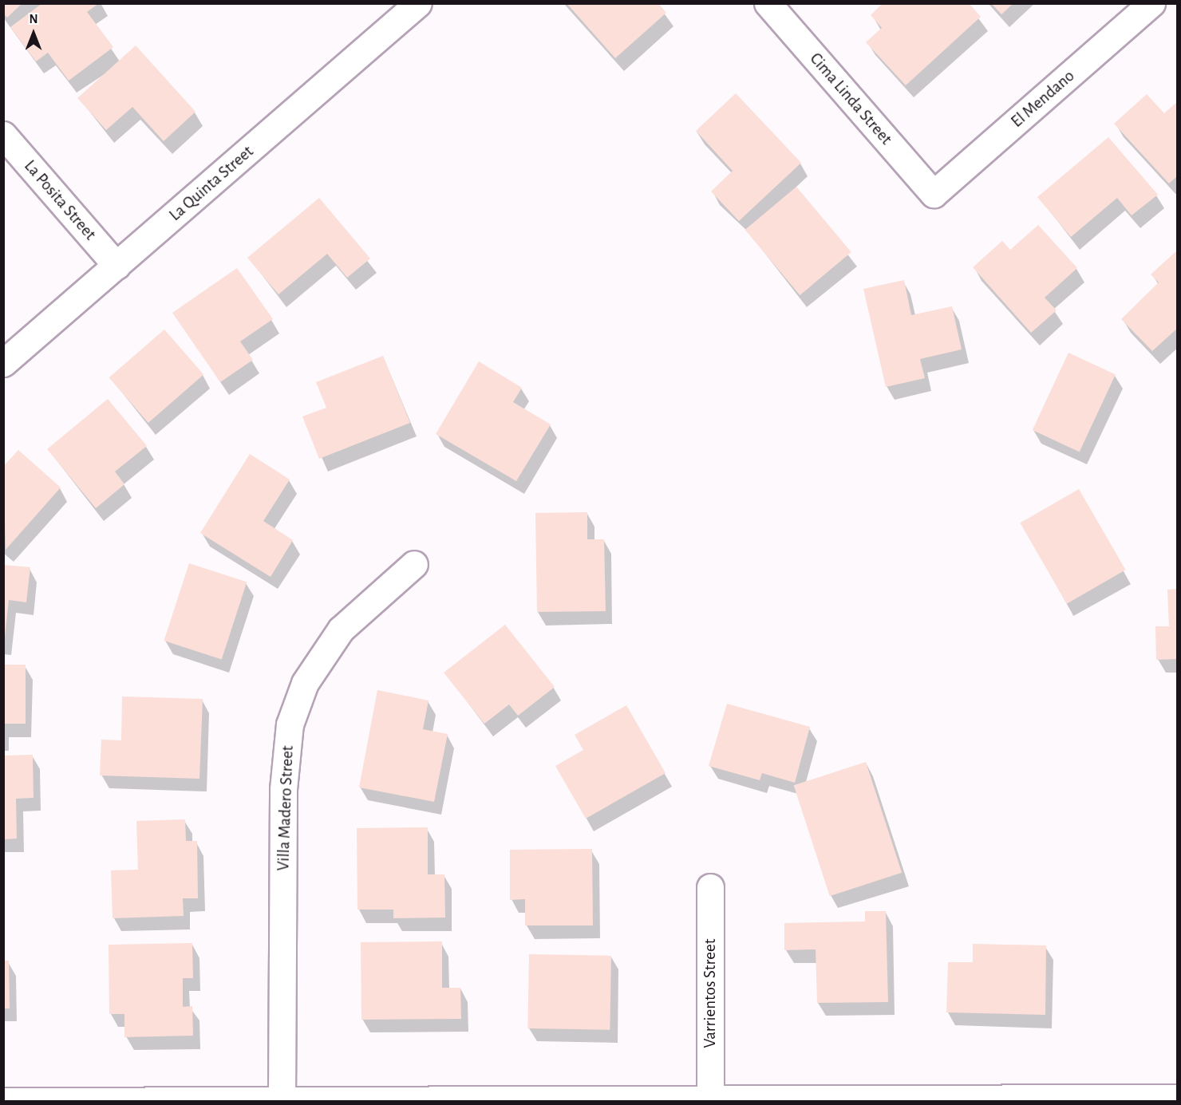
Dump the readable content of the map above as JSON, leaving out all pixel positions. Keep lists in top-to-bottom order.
{
  "streets": {
    "street": [
      "Cima Linda Street",
      "El Mendano",
      "La Quinta Street",
      "La Posita Street",
      "Villa Madero Street",
      "Varrientos Street"
    ]
  },
  "crossings": [
    ["Cima Linda Street", "El Mendano"],
    ["La Quinta Street", "La Posita Street"]
  ],
  "north": "top"
}
